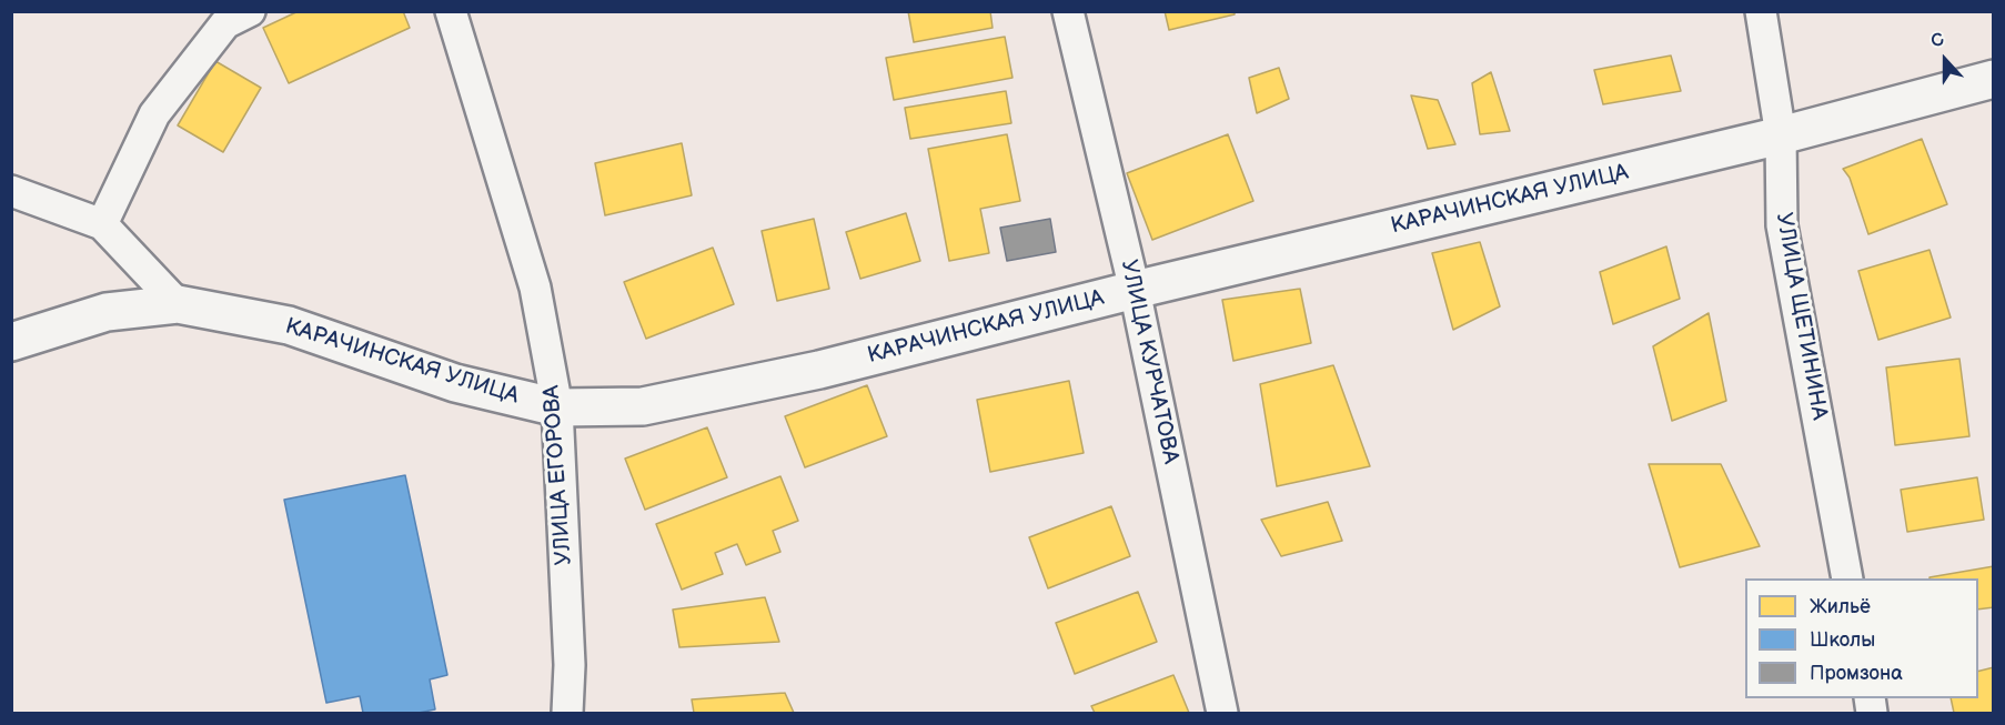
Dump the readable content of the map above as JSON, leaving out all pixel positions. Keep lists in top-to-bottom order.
{
  "streets": {
    "street": [
      "КАРАЧИНСКАЯ УЛИЦА",
      "УЛИЦА ЩЕТИНИНА",
      "УЛИЦА КУРЧАТОВА",
      "УЛИЦА ЕГОРОВА"
    ]
  },
  "crossings": [
    ["КАРАЧИНСКАЯ УЛИЦА", "УЛИЦА ЩЕТИНИНА"],
    ["КАРАЧИНСКАЯ УЛИЦА", "УЛИЦА КУРЧАТОВА"],
    ["КАРАЧИНСКАЯ УЛИЦА", "УЛИЦА ЕГОРОВА"]
  ],
  "legend": ["Жильё", "Школы", "Промзона"],
  "north": "top"
}
